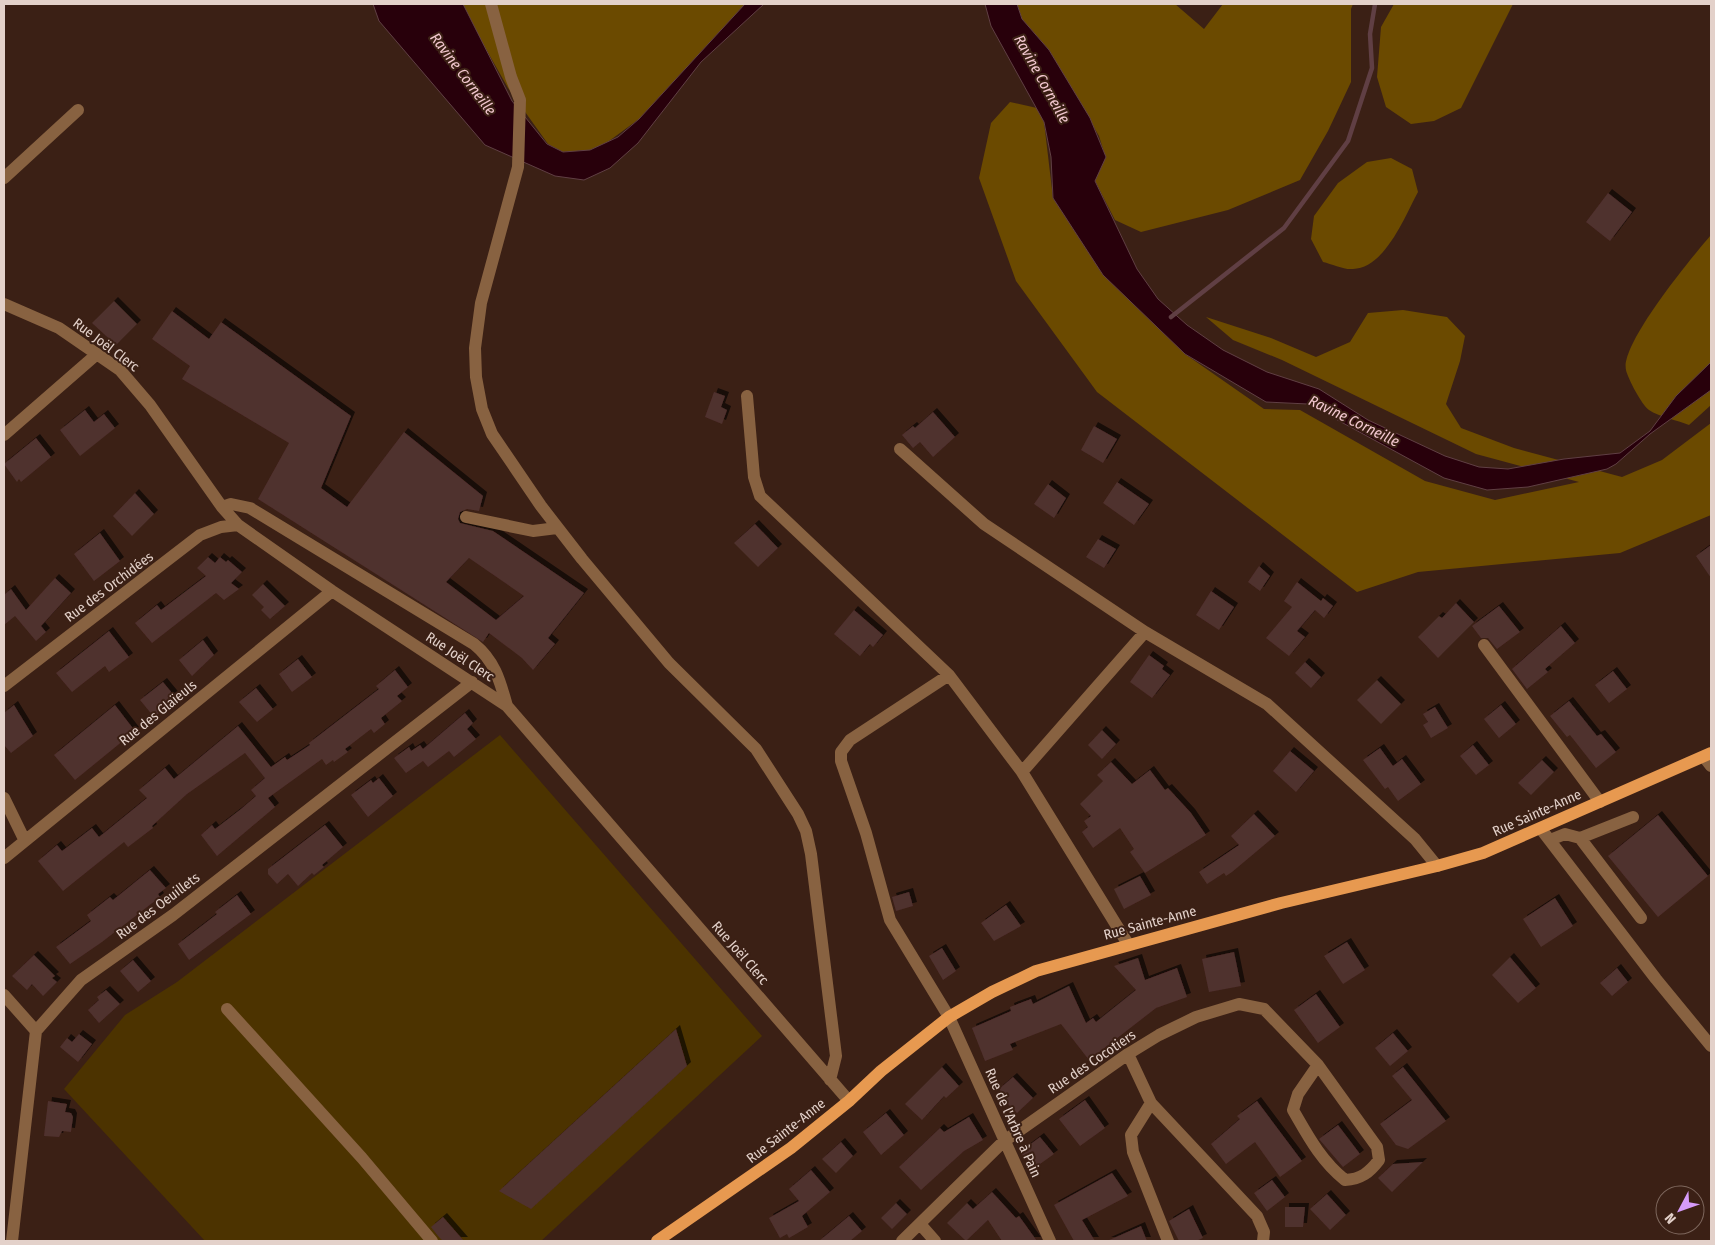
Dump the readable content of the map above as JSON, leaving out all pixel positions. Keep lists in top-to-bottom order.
{
  "streets": {
    "main road": ["Rue Sainte-Anne"],
    "street": [
      "Rue Joël Clerc",
      "Rue des Orchidées",
      "Rue des Glaïeuls",
      "Rue des Oeuillets",
      "Rue des Cocotiers",
      "Rue de l'Arbre à Pain"
    ]
  },
  "crossings": [
    ["Rue Joël Clerc", "Rue des Orchidées"],
    ["Rue Joël Clerc", "Rue des Glaïeuls"],
    ["Rue Joël Clerc", "Rue Sainte-Anne"],
    ["Rue Joël Clerc", "Rue des Oeuillets"],
    ["Rue Sainte-Anne", "Rue de l'Arbre à Pain"],
    ["Rue des Cocotiers", "Rue de l'Arbre à Pain"]
  ],
  "water": ["Ravine Corneille"],
  "north": "bottom left"
}
